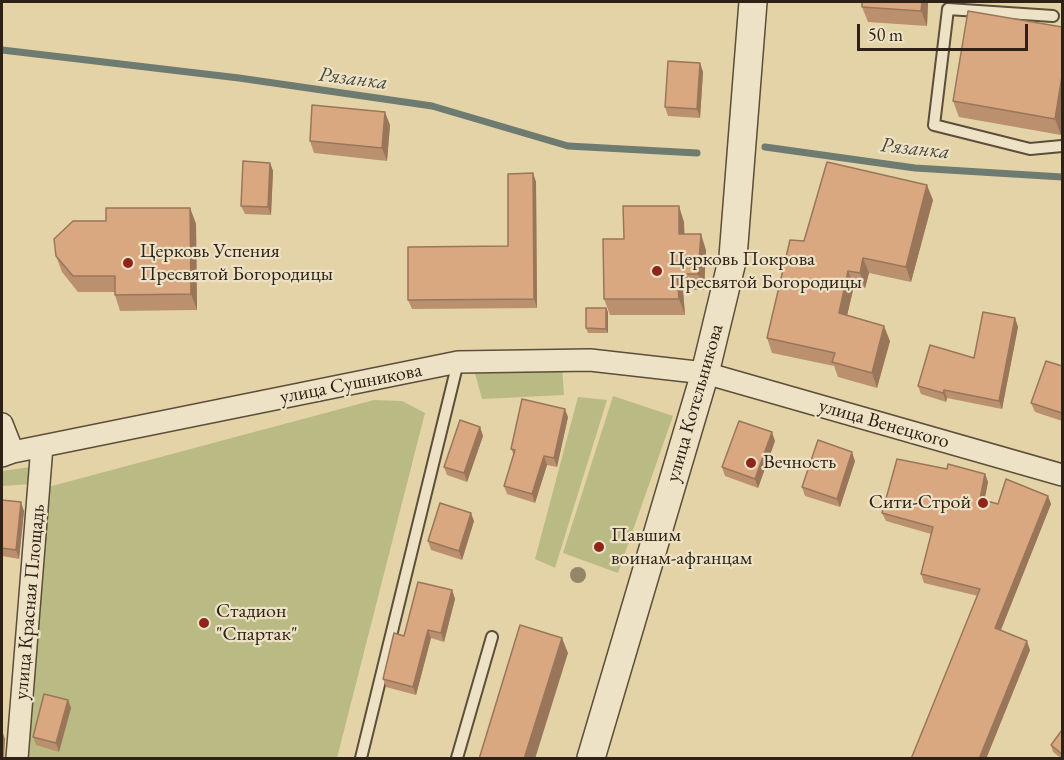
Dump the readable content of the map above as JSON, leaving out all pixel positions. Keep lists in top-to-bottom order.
{
  "streets": {
    "street": [
      "улица Сушникова",
      "улица Котельникова",
      "улица Венецкого",
      "улица Красная Площадь"
    ]
  },
  "crossings": [
    ["улица Сушникова", "улица Котельникова"],
    ["улица Сушникова", "улица Венецкого"],
    ["улица Сушникова", "улица Красная Площадь"],
    ["улица Котельникова", "улица Венецкого"]
  ],
  "water": ["Рязанка"],
  "places": [
    "Церковь Успения Пресвятой Богородицы",
    "Церковь Покрова Пресвятой Богородицы",
    "Вечность",
    "Сити-Строй",
    "Павшим воинам-афганцам",
    "Стадион \"Спартак\""
  ],
  "scale_bar": "50 m"
}
